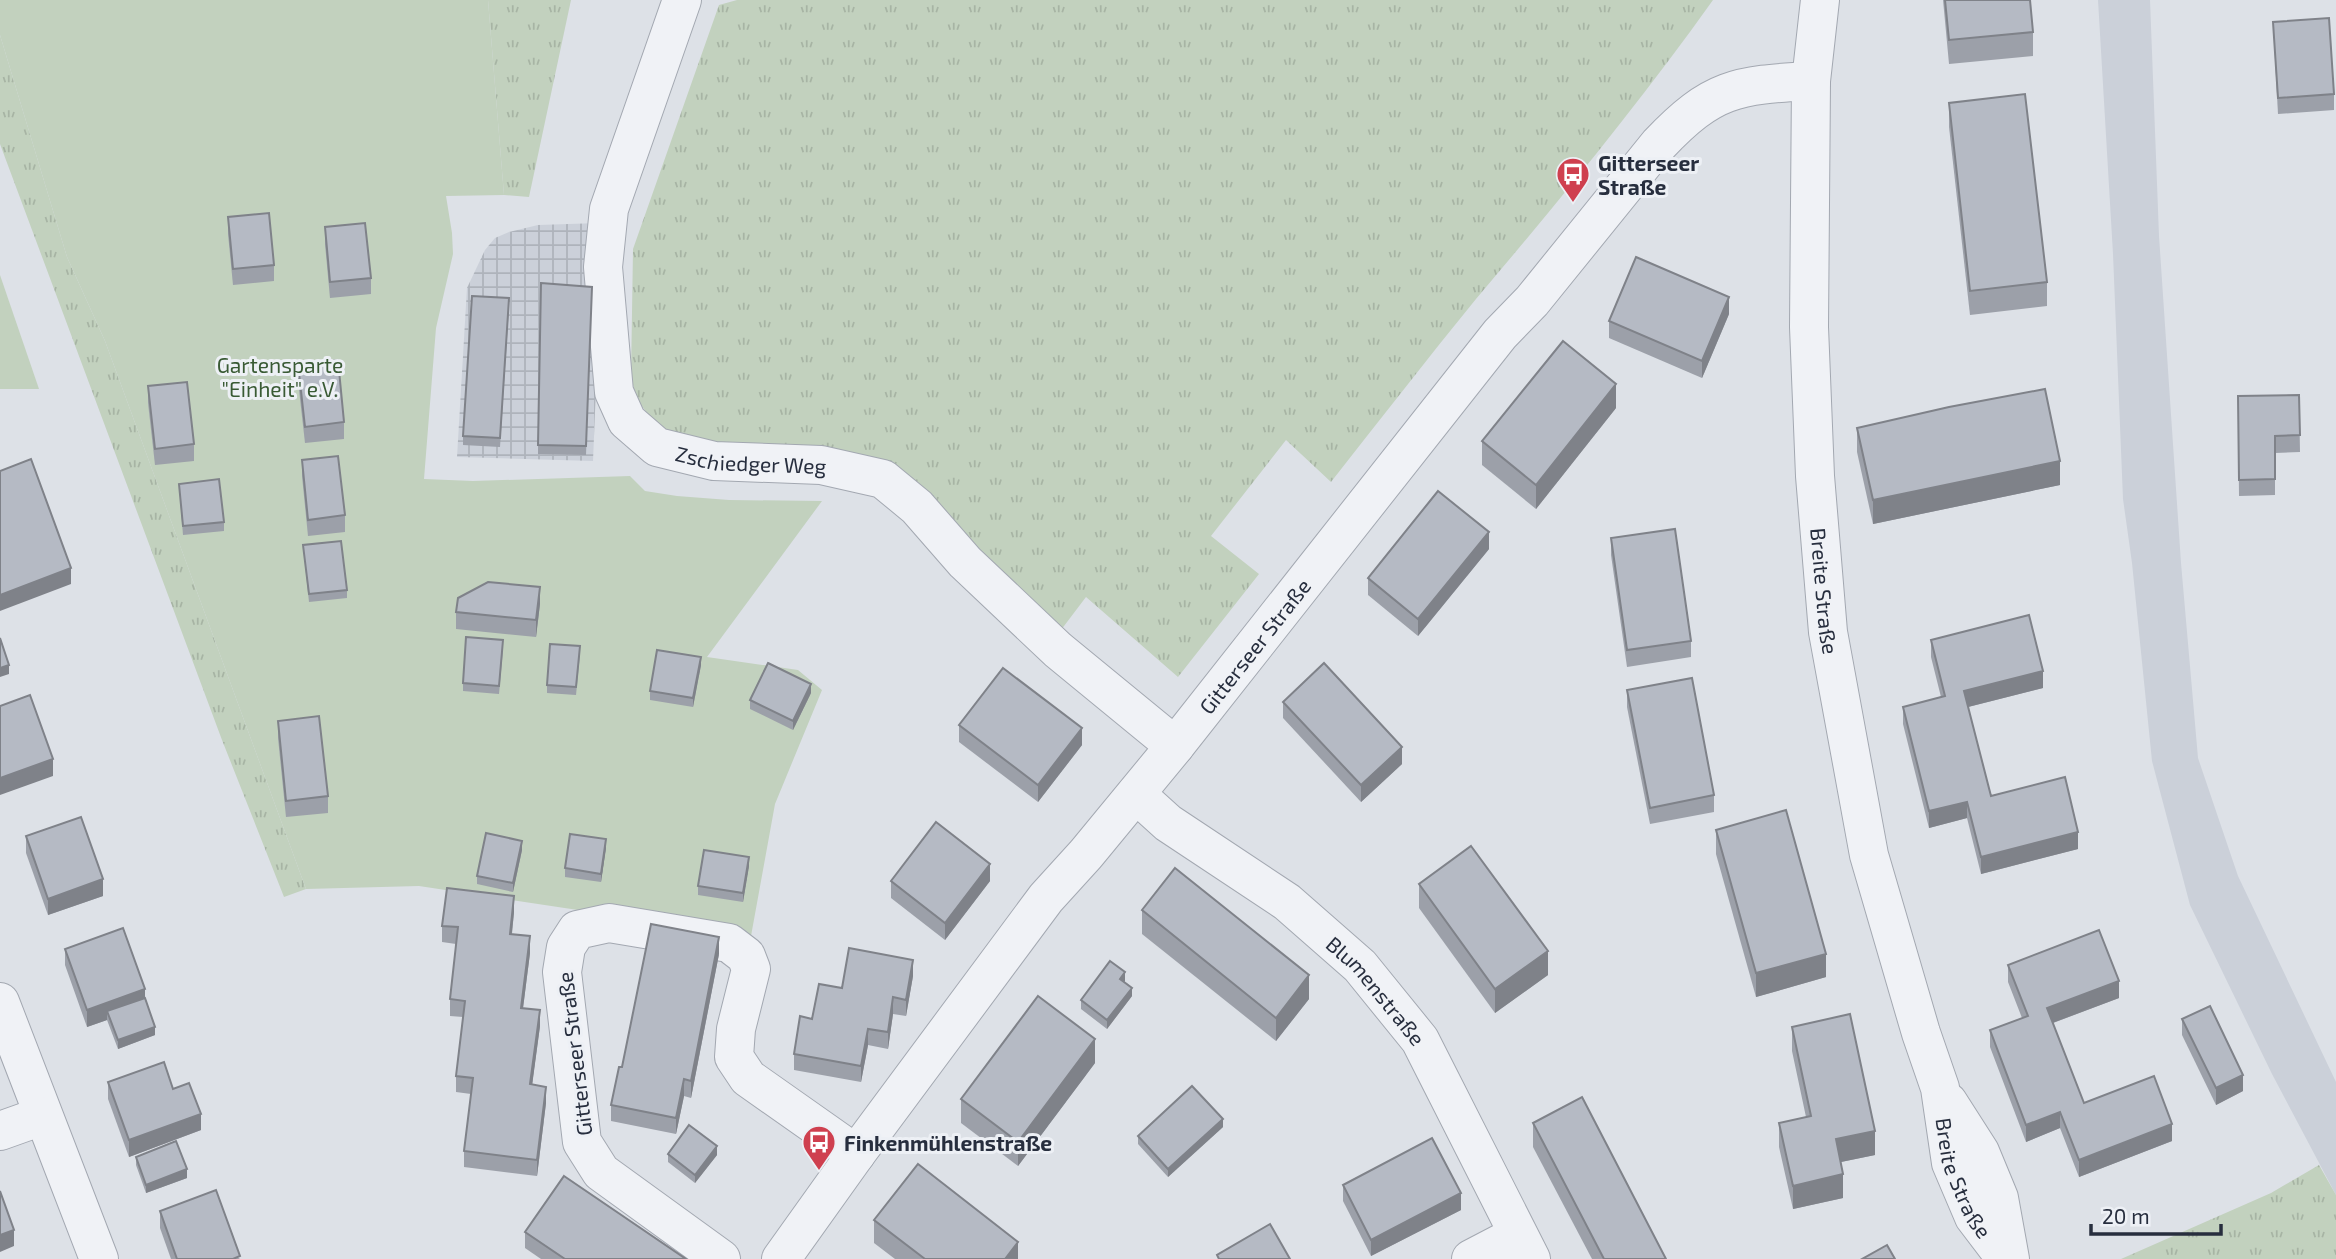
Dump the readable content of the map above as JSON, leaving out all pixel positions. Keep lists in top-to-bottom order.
{
  "streets": {
    "street": [
      "Zschiedger Weg",
      "Breite Straße",
      "Gitterseer Straße",
      "Blumenstraße"
    ]
  },
  "crossings": [
    ["Zschiedger Weg", "Gitterseer Straße"],
    ["Breite Straße", "Gitterseer Straße"],
    ["Gitterseer Straße", "Blumenstraße"]
  ],
  "parks": ["Gartensparte \"Einheit\" e.V."],
  "places": {
    "bus stop": ["Gitterseer Straße", "Finkenmühlenstraße"]
  },
  "scale_bar": "20 m"
}
